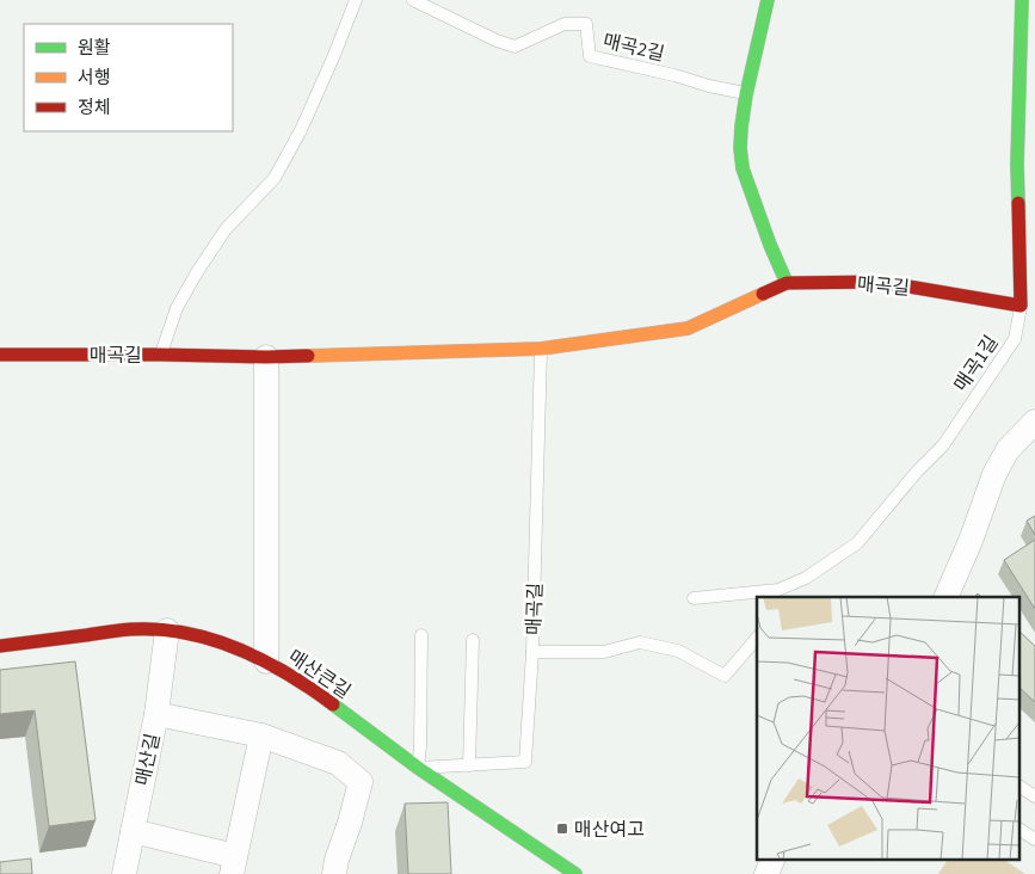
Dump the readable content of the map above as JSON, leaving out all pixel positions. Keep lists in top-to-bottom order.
{
  "streets": {
    "street": [
      "매곡길",
      "매곡1길",
      "매산큰길",
      "매산길"
    ],
    "lane": ["매곡2길"]
  },
  "crossings": [
    ["매곡길", "매곡1길"],
    ["매곡길", "매산큰길"]
  ],
  "places": {
    "transit": ["매산여고"]
  },
  "legend": ["원활", "서행", "정체"]
}
